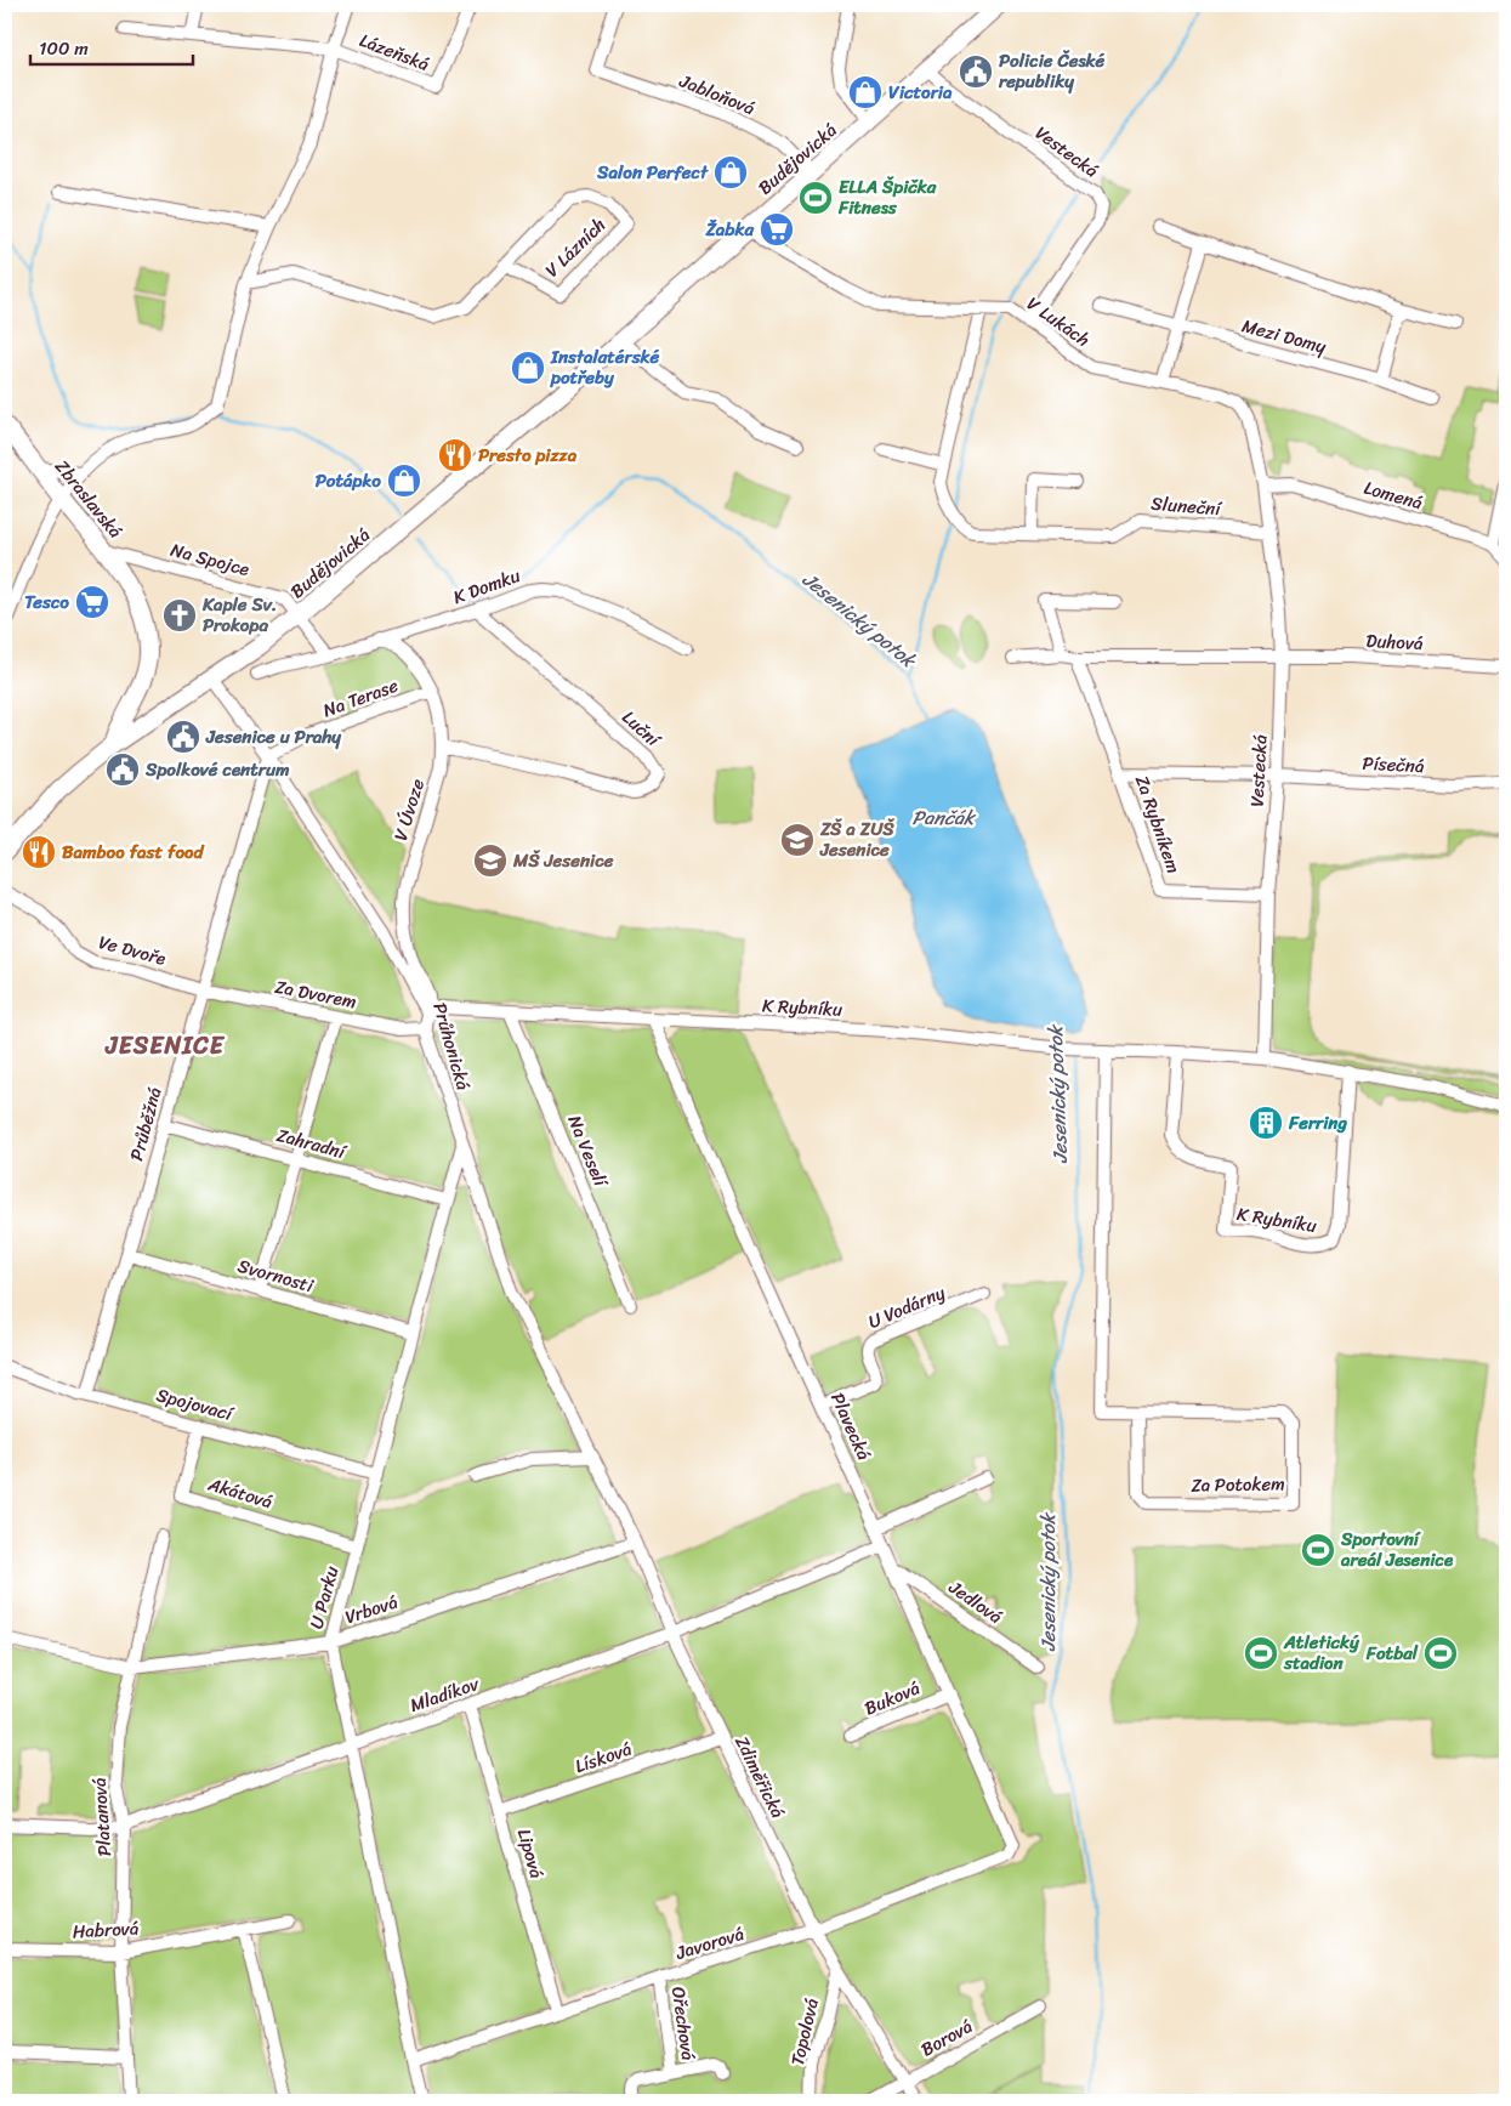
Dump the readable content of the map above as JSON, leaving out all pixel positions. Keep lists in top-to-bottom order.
{
  "streets": {
    "main road": ["Budějovická", "Zbraslavská"],
    "street": [
      "Lázeňská",
      "Jabloňová",
      "Vestecká",
      "V Lázních",
      "V Lukách",
      "Mezi Domy",
      "Lomená",
      "Sluneční",
      "Na Spojce",
      "K Domku",
      "Duhová",
      "Na Terase",
      "Luční",
      "Písečná",
      "V Úvoze",
      "Za Rybníkem",
      "Ve Dvoře",
      "Za Dvorem",
      "K Rybníku",
      "Průhonická",
      "Průběžná",
      "Zahradní",
      "Na Veselí",
      "Svornosti",
      "U Vodárny",
      "Spojovací",
      "Plavecká",
      "Za Potokem",
      "Akátová",
      "U Parku",
      "Jedlová",
      "Vrbová",
      "Mladíkov",
      "Buková",
      "Lísková",
      "Zdiměřická",
      "Platanová",
      "Lipová",
      "Habrová",
      "Javorová",
      "Ořechová",
      "Topolová",
      "Borová"
    ]
  },
  "crossings": [
    ["Jabloňová", "Budějovická"],
    ["Vestecká", "Budějovická"],
    ["Vestecká", "V Lukách"],
    ["Vestecká", "Lomená"],
    ["Vestecká", "Sluneční"],
    ["Vestecká", "Duhová"],
    ["Vestecká", "Písečná"],
    ["Vestecká", "Za Rybníkem"],
    ["Vestecká", "K Rybníku"],
    ["Budějovická", "V Lukách"],
    ["Budějovická", "Zbraslavská"],
    ["Budějovická", "Na Spojce"],
    ["Budějovická", "Průhonická"],
    ["V Lukách", "Lomená"],
    ["V Lukách", "Sluneční"],
    ["Zbraslavská", "Na Spojce"],
    ["K Domku", "Luční"],
    ["K Domku", "V Úvoze"],
    ["Na Terase", "V Úvoze"],
    ["Na Terase", "Průhonická"],
    ["Na Terase", "Průběžná"],
    ["Luční", "V Úvoze"],
    ["Písečná", "Za Rybníkem"],
    ["V Úvoze", "K Rybníku"],
    ["V Úvoze", "Průhonická"],
    ["Ve Dvoře", "Za Dvorem"],
    ["Ve Dvoře", "Průběžná"],
    ["Za Dvorem", "Průhonická"],
    ["Za Dvorem", "Průběžná"],
    ["K Rybníku", "Průhonická"],
    ["K Rybníku", "Na Veselí"],
    ["K Rybníku", "Plavecká"],
    ["K Rybníku", "Za Potokem"],
    ["Průhonická", "Průběžná"],
    ["Průhonická", "U Parku"],
    ["Průhonická", "Zdiměřická"],
    ["Průběžná", "Zahradní"],
    ["Průběžná", "Svornosti"],
    ["Průběžná", "Spojovací"],
    ["Zahradní", "U Parku"],
    ["Svornosti", "U Parku"],
    ["U Vodárny", "Plavecká"],
    ["Spojovací", "Akátová"],
    ["Spojovací", "U Parku"],
    ["Plavecká", "Jedlová"],
    ["Plavecká", "Mladíkov"],
    ["Plavecká", "Buková"],
    ["Plavecká", "Javorová"],
    ["Akátová", "U Parku"],
    ["U Parku", "Vrbová"],
    ["U Parku", "Mladíkov"],
    ["U Parku", "Javorová"],
    ["Vrbová", "Zdiměřická"],
    ["Vrbová", "Platanová"],
    ["Mladíkov", "Zdiměřická"],
    ["Mladíkov", "Platanová"],
    ["Mladíkov", "Lipová"],
    ["Lísková", "Zdiměřická"],
    ["Lísková", "Lipová"],
    ["Zdiměřická", "Javorová"],
    ["Zdiměřická", "Topolová"],
    ["Zdiměřická", "Borová"],
    ["Platanová", "Habrová"],
    ["Lipová", "Javorová"],
    ["Javorová", "Ořechová"]
  ],
  "districts": ["JESENICE"],
  "water": ["Jesenický potok", "Pančák"],
  "places": {
    "public building": ["Policie České republiky", "Jesenice u Prahy", "Spolkové centrum"],
    "shop": [
      "Victoria",
      "Salon Perfect",
      "Instalatérské potřeby",
      "Potápko"
    ],
    "sports": [
      "ELLA Špička Fitness",
      "Sportovní areál Jesenice",
      "Atletický stadion",
      "Fotbal"
    ],
    "supermarket": ["Žabka", "Tesco"],
    "restaurant": ["Presto pizza", "Bamboo fast food"],
    "church": ["Kaple Sv. Prokopa"],
    "school or university": ["ZŠ a ZUŠ Jesenice", "MŠ Jesenice"],
    "building": ["Ferring"]
  },
  "scale_bar": "100 m"
}
